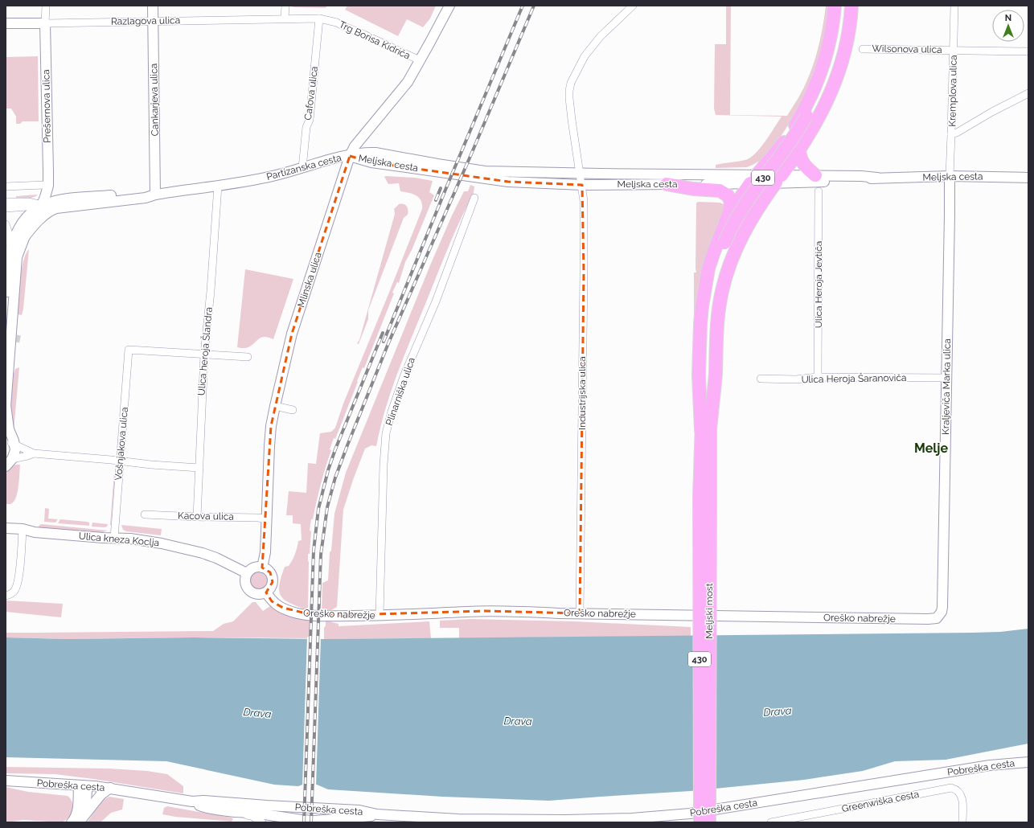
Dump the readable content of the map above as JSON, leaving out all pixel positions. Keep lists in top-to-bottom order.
{
  "streets": {
    "highway": ["430", "Meljski most"],
    "street": [
      "Razlagova ulica",
      "Trg Borisa Kidriča",
      "Wilsonova ulica",
      "Kremplova ulica",
      "Cafova ulica",
      "Cankarjeva ulica",
      "Prešernova ulica",
      "Meljska cesta",
      "Partizanska cesta",
      "Mlinska ulica",
      "Ulica Heroja Jevtiča",
      "Ulica heroja Šlandra",
      "Ulica Heroja Šaranoviča",
      "Kraljeviča Marka ulica",
      "Plinarniška ulica",
      "Industrijska ulica",
      "Vošnjakova ulica",
      "Kacova ulica",
      "Ulica kneza Koclja",
      "Oreško nabrežje",
      "Pobreška cesta",
      "Greenwiška cesta"
    ]
  },
  "crossings": [
    ["Razlagova ulica", "Trg Borisa Kidriča"],
    ["Razlagova ulica", "Cankarjeva ulica"],
    ["Razlagova ulica", "Prešernova ulica"],
    ["Trg Borisa Kidriča", "Cafova ulica"],
    ["Trg Borisa Kidriča", "Partizanska cesta"],
    ["Wilsonova ulica", "Kremplova ulica"],
    ["Kremplova ulica", "Meljska cesta"],
    ["Kremplova ulica", "Kraljeviča Marka ulica"],
    ["Cafova ulica", "Partizanska cesta"],
    ["Cankarjeva ulica", "Partizanska cesta"],
    ["Prešernova ulica", "Partizanska cesta"],
    ["Meljska cesta", "Partizanska cesta"],
    ["Meljska cesta", "Mlinska ulica"],
    ["Meljska cesta", "Kraljeviča Marka ulica"],
    ["Meljska cesta", "Industrijska ulica"],
    ["Partizanska cesta", "Mlinska ulica"],
    ["Partizanska cesta", "Ulica heroja Šlandra"],
    ["430", "Meljski most"],
    ["Mlinska ulica", "Kacova ulica"],
    ["Mlinska ulica", "Ulica kneza Koclja"],
    ["Mlinska ulica", "Oreško nabrežje"],
    ["Ulica Heroja Jevtiča", "Ulica Heroja Šaranoviča"],
    ["Ulica heroja Šlandra", "Vošnjakova ulica"],
    ["Ulica heroja Šlandra", "Kacova ulica"],
    ["Ulica Heroja Šaranoviča", "Kraljeviča Marka ulica"],
    ["Kraljeviča Marka ulica", "Oreško nabrežje"],
    ["Plinarniška ulica", "Oreško nabrežje"],
    ["Industrijska ulica", "Oreško nabrežje"],
    ["Vošnjakova ulica", "Ulica kneza Koclja"],
    ["Ulica kneza Koclja", "Oreško nabrežje"],
    ["Meljski most", "Oreško nabrežje"],
    ["Meljski most", "Pobreška cesta"]
  ],
  "districts": ["Melje"],
  "water": ["Drava"],
  "north": "top"
}
